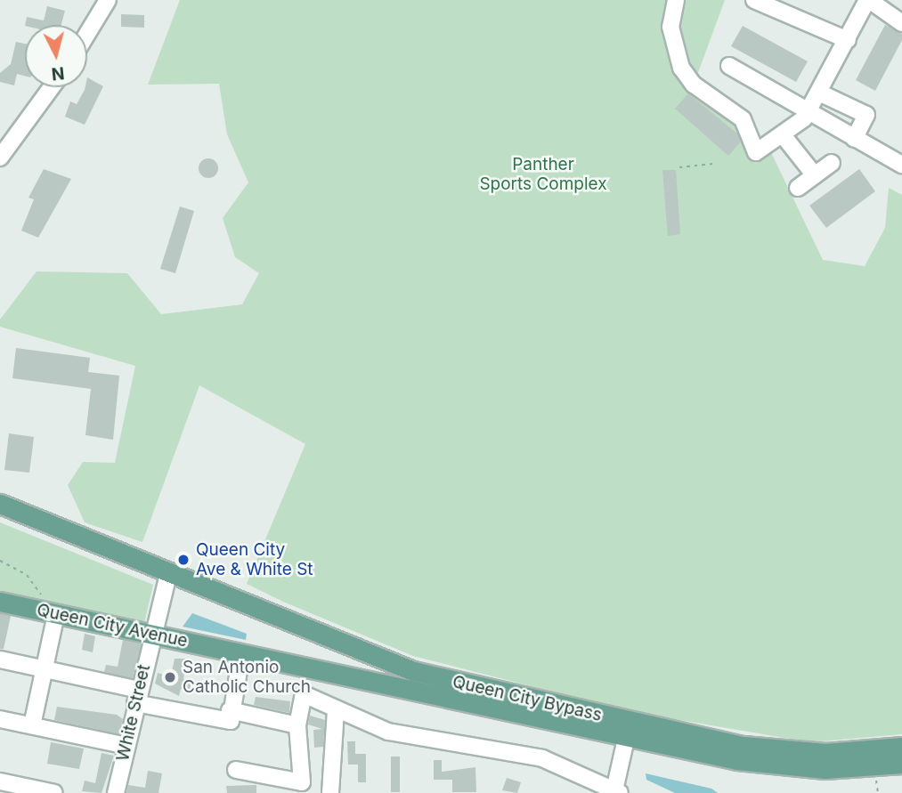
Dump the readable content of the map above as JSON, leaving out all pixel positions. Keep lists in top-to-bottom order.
{
  "streets": {
    "main road": ["Queen City Avenue", "Queen City Bypass"],
    "street": ["White Street"]
  },
  "crossings": [
    ["Queen City Avenue", "Queen City Bypass"],
    ["Queen City Avenue", "White Street"],
    ["Queen City Bypass", "White Street"]
  ],
  "parks": ["Panther Sports Complex"],
  "places": ["Queen City Ave & White St", "San Antonio Catholic Church"],
  "north": "bottom"
}
